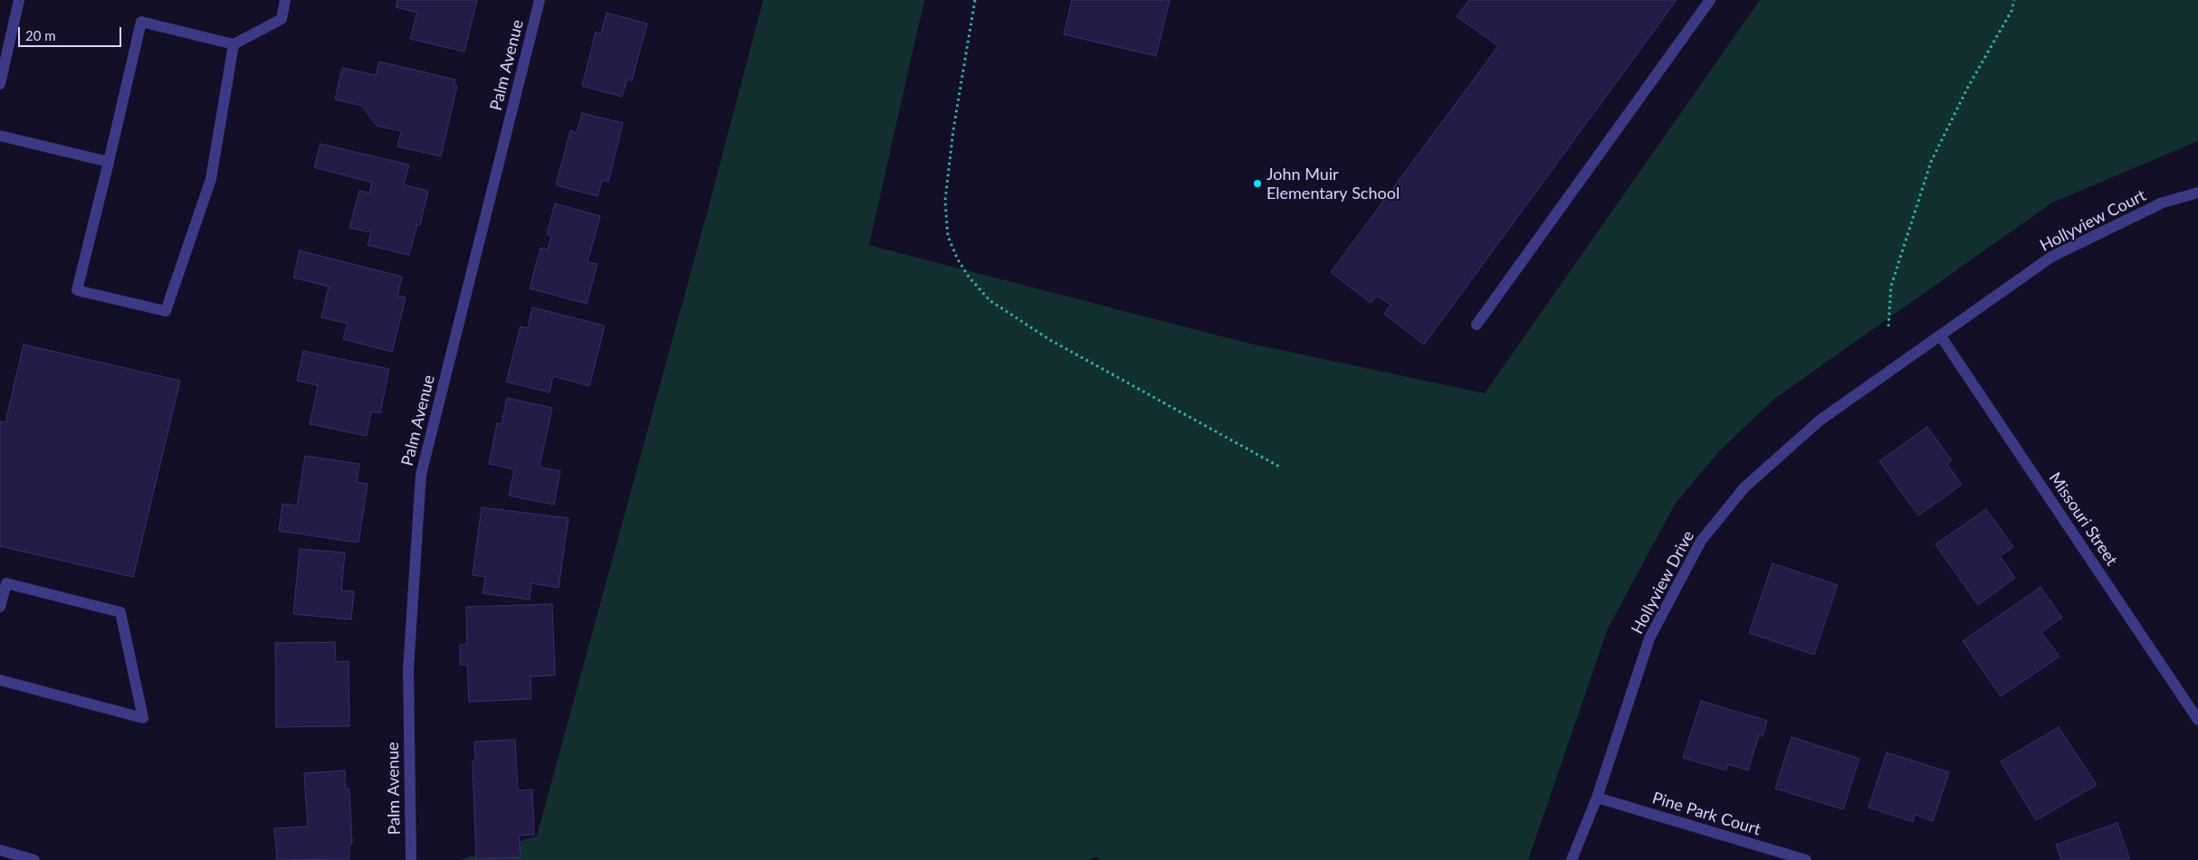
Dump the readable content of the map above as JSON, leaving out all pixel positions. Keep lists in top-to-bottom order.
{
  "streets": {
    "street": [
      "Palm Avenue",
      "Hollyview Court",
      "Missouri Street",
      "Hollyview Drive",
      "Pine Park Court"
    ]
  },
  "crossings": [
    ["Hollyview Court", "Missouri Street"],
    ["Hollyview Court", "Hollyview Drive"],
    ["Missouri Street", "Hollyview Drive"],
    ["Hollyview Drive", "Pine Park Court"]
  ],
  "places": ["John Muir Elementary School"],
  "scale_bar": "20 m"
}
